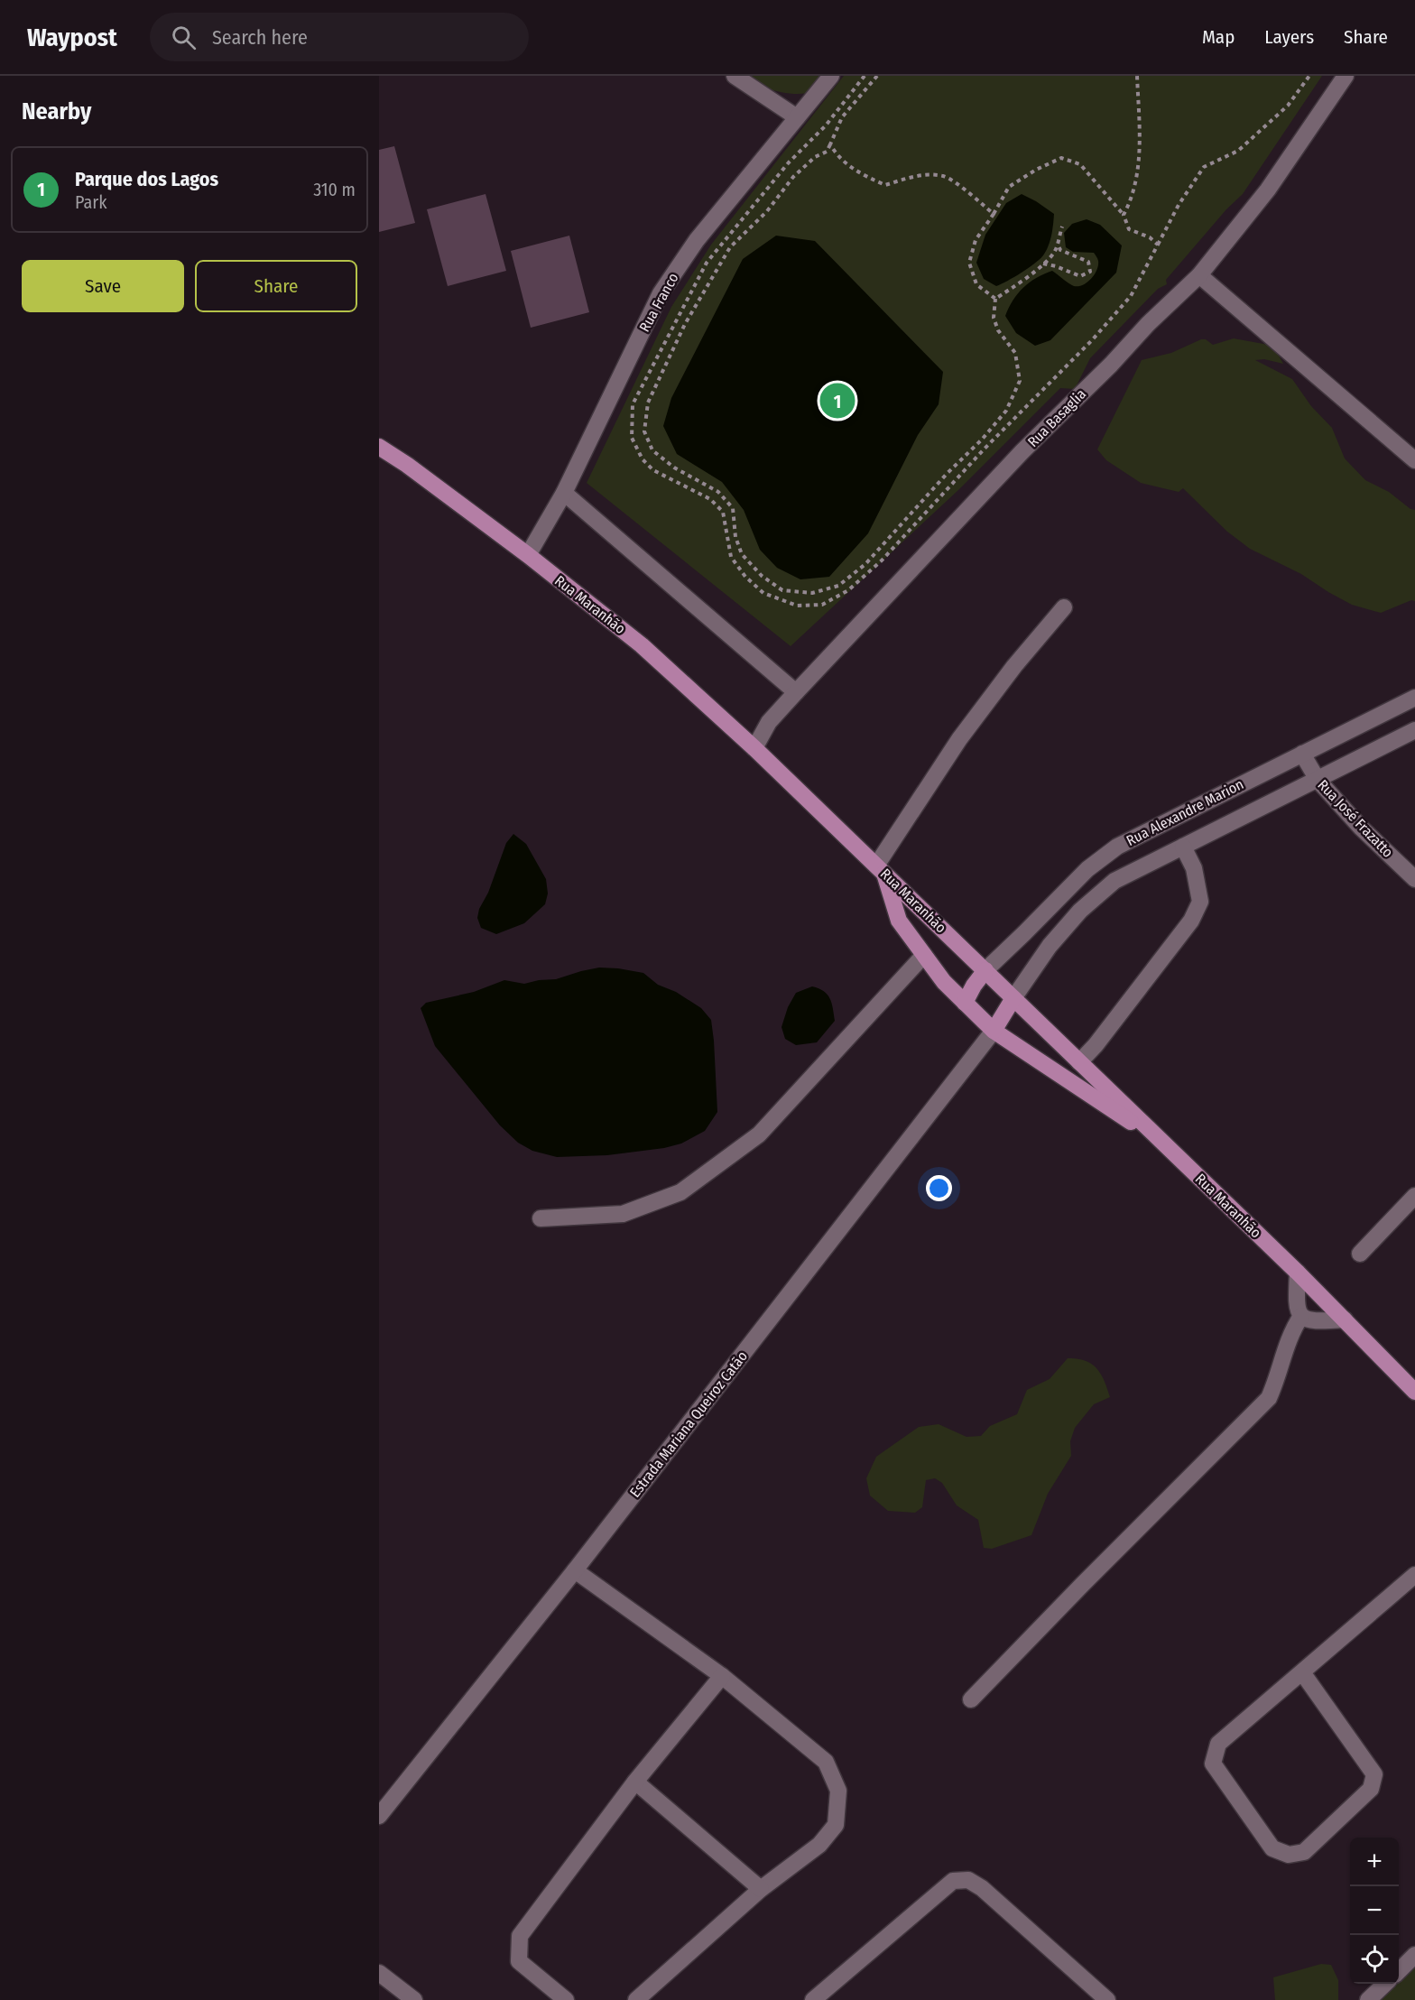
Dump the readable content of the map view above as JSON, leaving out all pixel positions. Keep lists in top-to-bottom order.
{
  "streets": {
    "main road": ["Rua Maranhão"],
    "street": [
      "Rua Franco",
      "Rua Basaglia",
      "Rua Alexandre Marion",
      "Rua José Frazatto",
      "Estrada Mariana Queiroz Catão"
    ]
  },
  "crossings": [
    ["Rua Franco", "Rua Maranhão"],
    ["Rua Basaglia", "Rua Maranhão"],
    ["Rua Maranhão", "Rua Alexandre Marion"],
    ["Rua Alexandre Marion", "Rua José Frazatto"]
  ],
  "page": {
    "header": "Waypost",
    "search": "Search here",
    "nav": ["Map", "Layers", "Share"],
    "heading": "Nearby",
    "list": [
      {
        "mark": "1",
        "name": "Parque dos Lagos",
        "note": "Park",
        "value": "310 m"
      }
    ],
    "buttons": ["Save", "Share"],
    "pins": "1",
    "map_buttons": ["+", "−"]
  }
}
